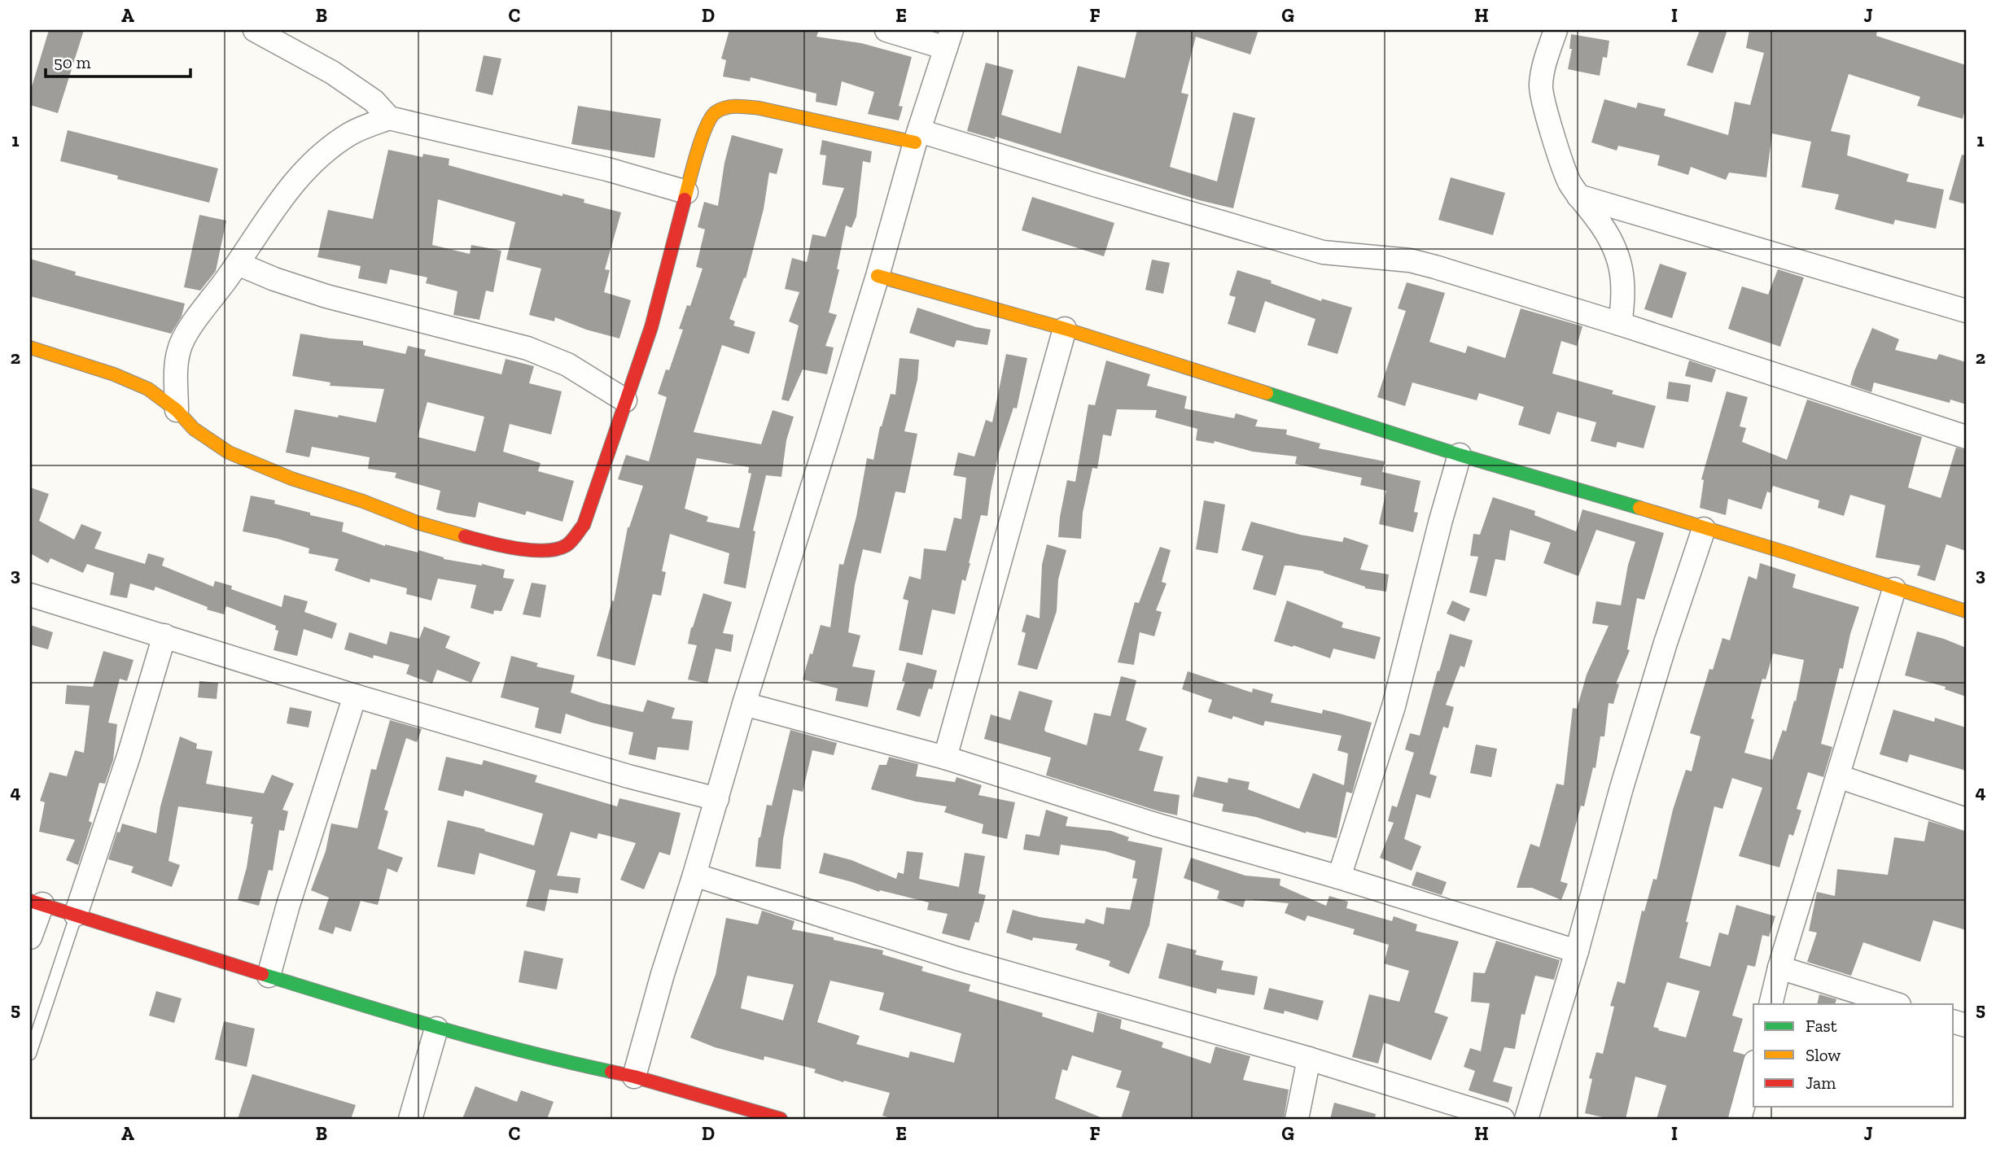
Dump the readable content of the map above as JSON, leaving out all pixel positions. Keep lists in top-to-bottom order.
{
  "legend": ["Fast", "Slow", "Jam"],
  "scale_bar": "50 m",
  "grid": {
    "columns": [
      "A",
      "B",
      "C",
      "D",
      "E",
      "F",
      "G",
      "H",
      "I",
      "J"
    ],
    "rows": [
      "1",
      "2",
      "3",
      "4",
      "5"
    ]
  }
}
